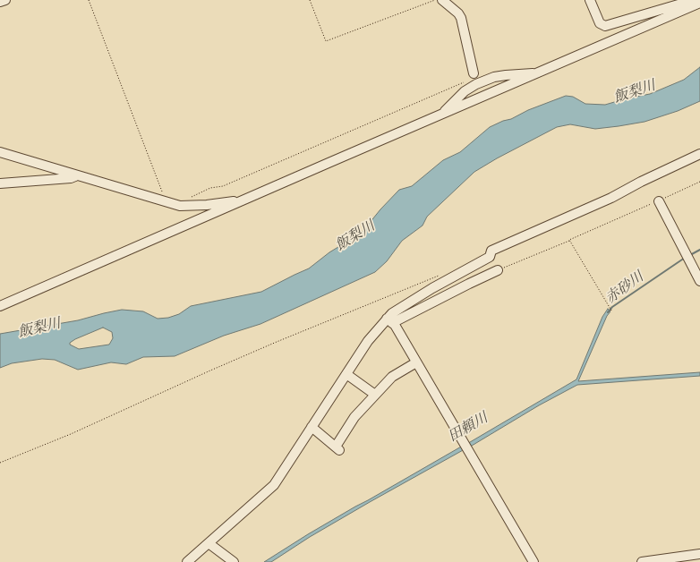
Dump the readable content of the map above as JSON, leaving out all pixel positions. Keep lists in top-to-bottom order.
{
  "water": ["飯梨川", "赤砂川", "田頼川"]
}
